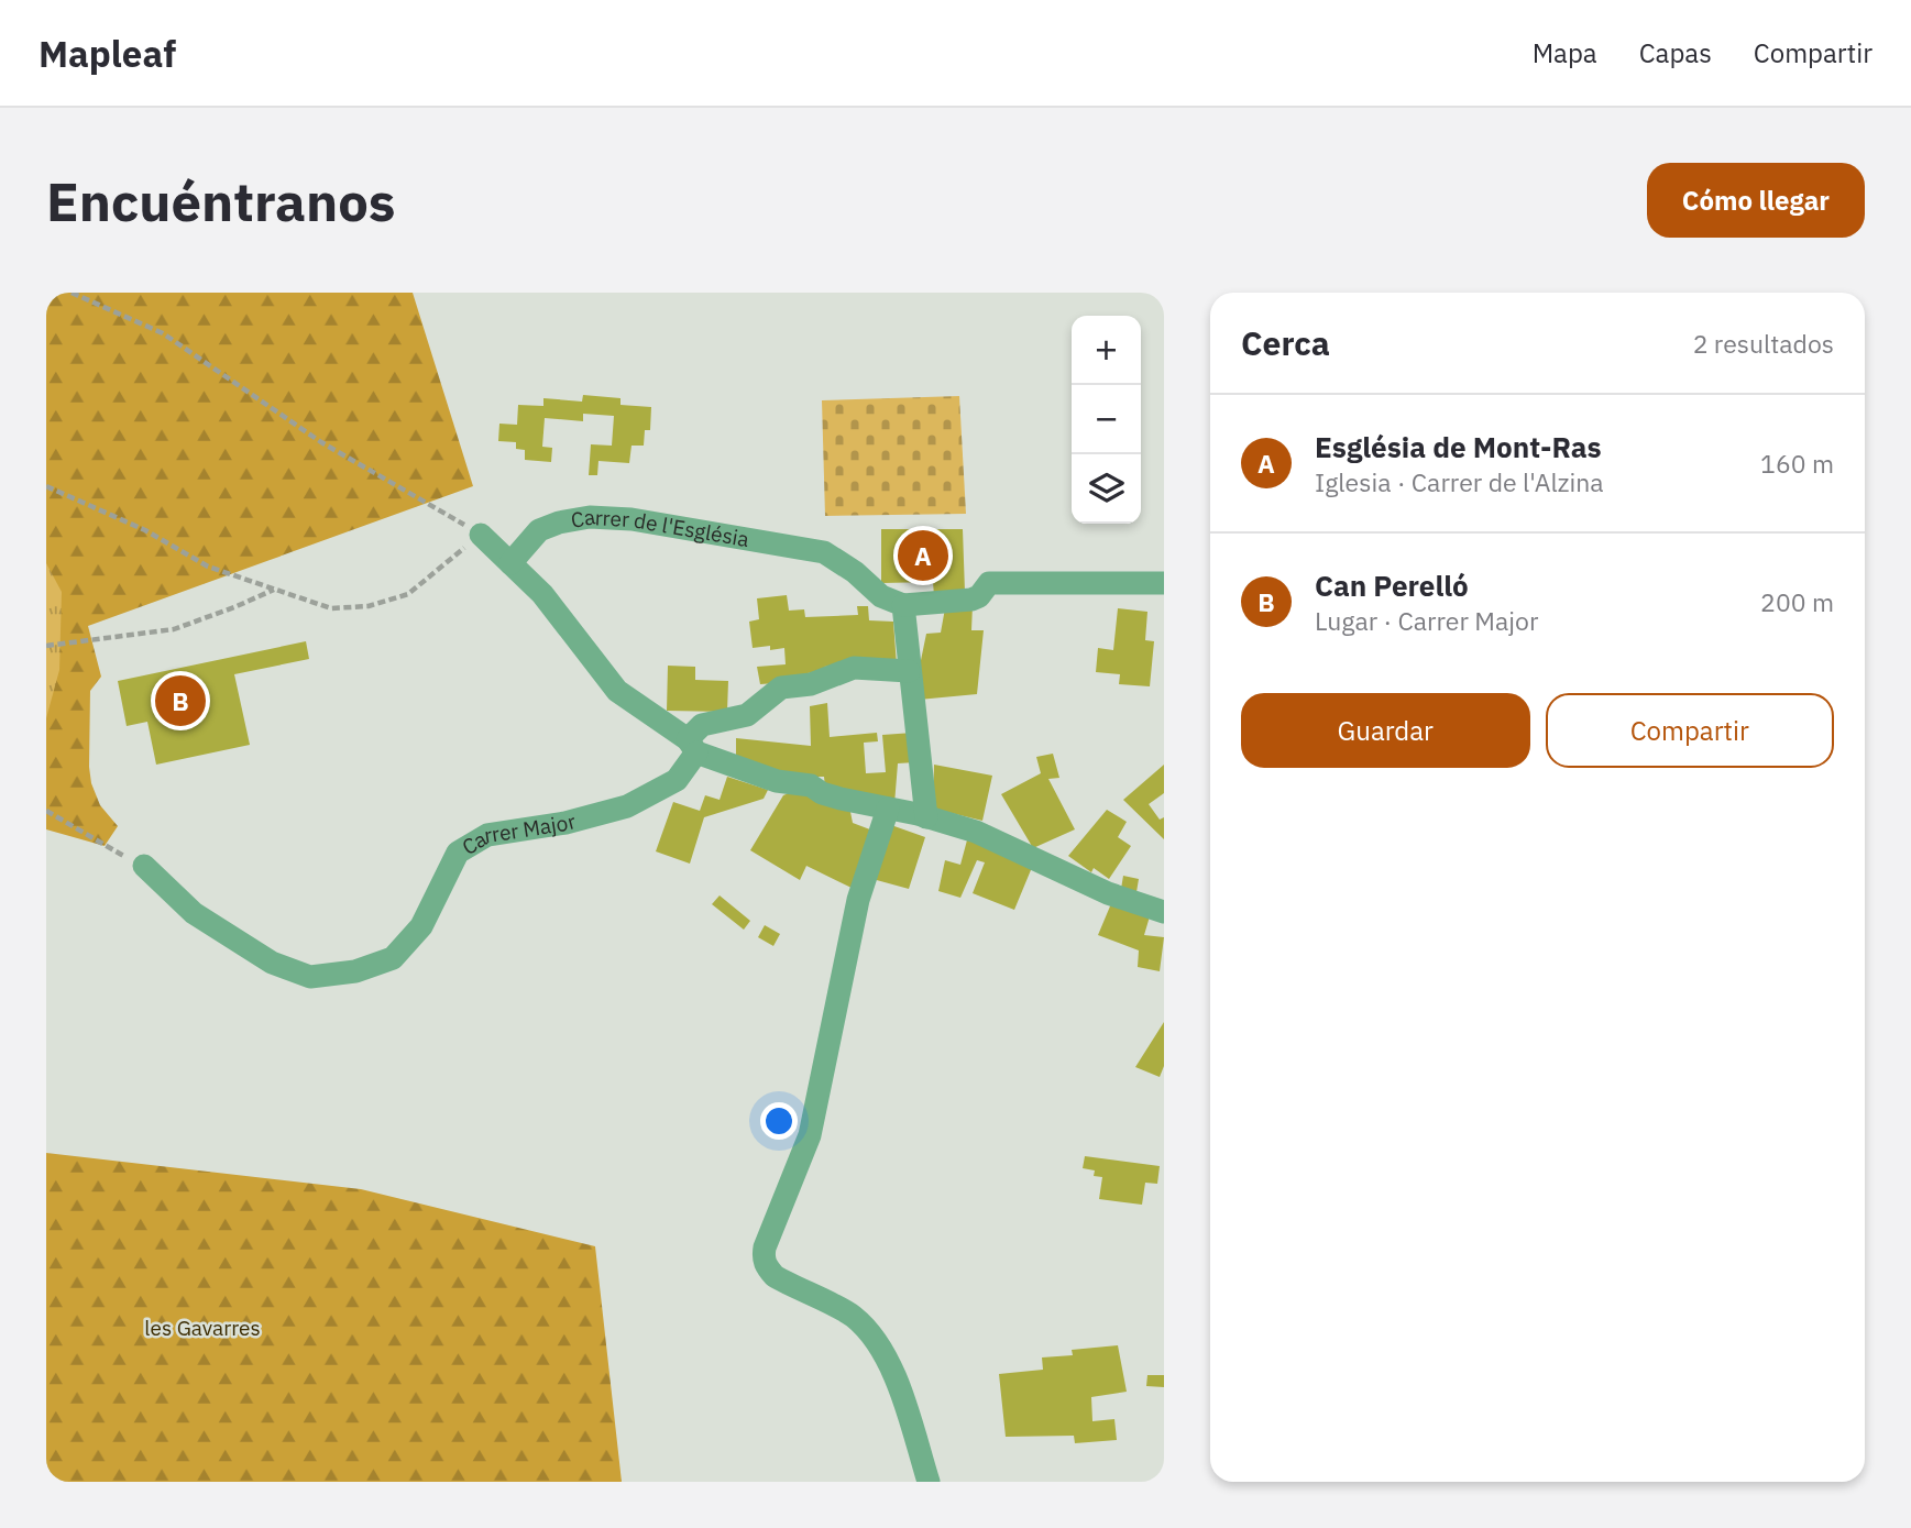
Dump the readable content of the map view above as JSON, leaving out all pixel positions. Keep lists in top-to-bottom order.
{
  "streets": {
    "street": ["Carrer de l'Església", "Carrer Major"]
  },
  "parks": ["les Gavarres"],
  "page": {
    "header": "Mapleaf",
    "nav": ["Mapa", "Capas", "Compartir"],
    "buttons": [
      "Cómo llegar",
      ["Guardar", "Compartir"]
    ],
    "title": "Encuéntranos",
    "heading": ["Cerca", "2 resultados"],
    "map_buttons": ["+", "−"],
    "list": [
      {
        "mark": "A",
        "name": "Església de Mont-Ras",
        "note": "Iglesia · Carrer de l'Alzina",
        "value": "160 m"
      },
      {
        "mark": "B",
        "name": "Can Perelló",
        "note": "Lugar · Carrer Major",
        "value": "200 m"
      }
    ],
    "pins": ["A", "B"]
  }
}
